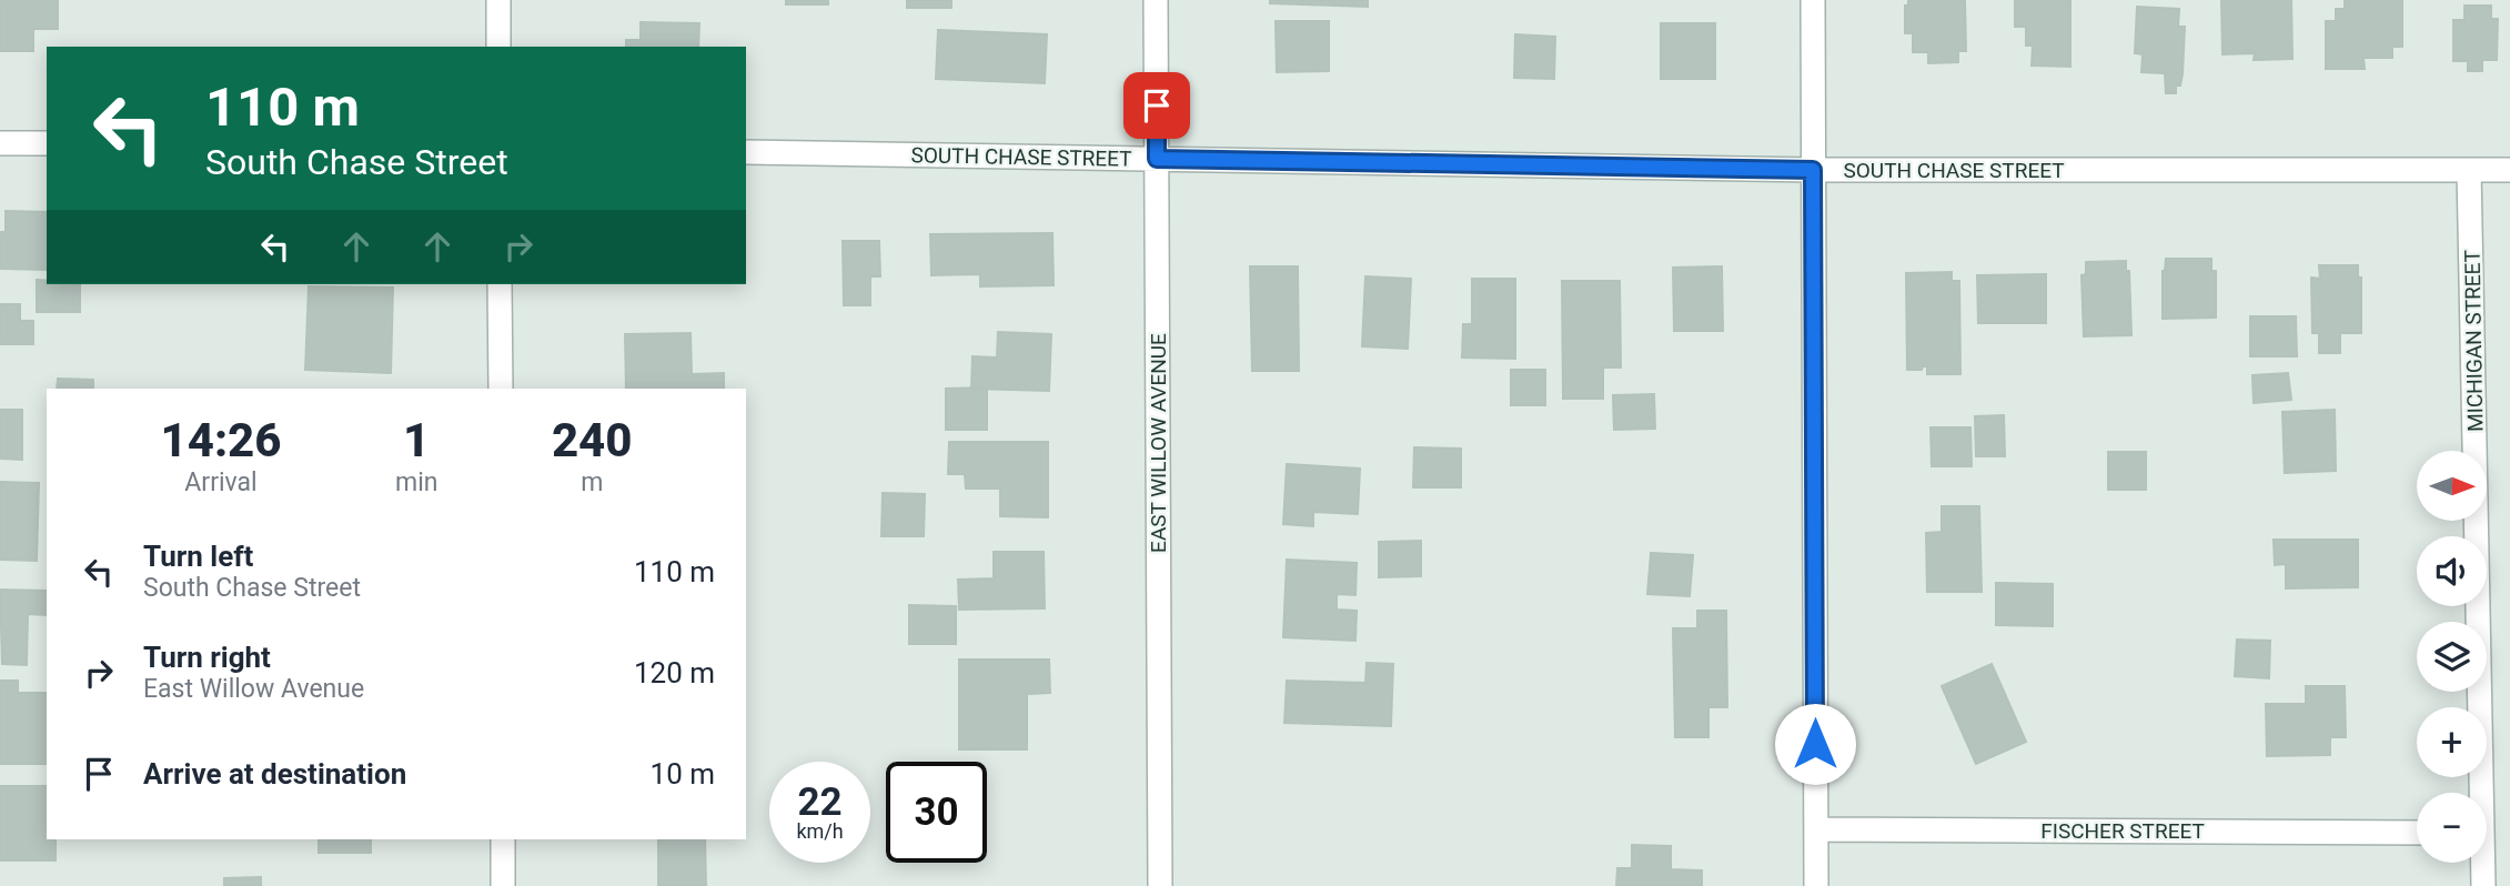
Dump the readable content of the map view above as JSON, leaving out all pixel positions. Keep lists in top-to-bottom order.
{
  "streets": {
    "street": [
      "SOUTH CHASE STREET",
      "MICHIGAN STREET",
      "EAST WILLOW AVENUE",
      "FISCHER STREET"
    ]
  },
  "crossings": [
    ["SOUTH CHASE STREET", "MICHIGAN STREET"],
    ["SOUTH CHASE STREET", "EAST WILLOW AVENUE"]
  ],
  "north": "right",
  "page": {
    "turn": ["110 m", "South Chase Street"],
    "eta": [
      "14:26",
      "Arrival",
      "1",
      "min",
      "240",
      "m"
    ],
    "map_buttons": ["+", "−"],
    "list": [
      {
        "name": "Turn left",
        "note": "South Chase Street",
        "value": "110 m"
      },
      {
        "name": "Turn right",
        "note": "East Willow Avenue",
        "value": "120 m"
      },
      {
        "name": "Arrive at destination",
        "value": "10 m"
      }
    ],
    "speed": "22 km/h",
    "limit": "30"
  }
}
